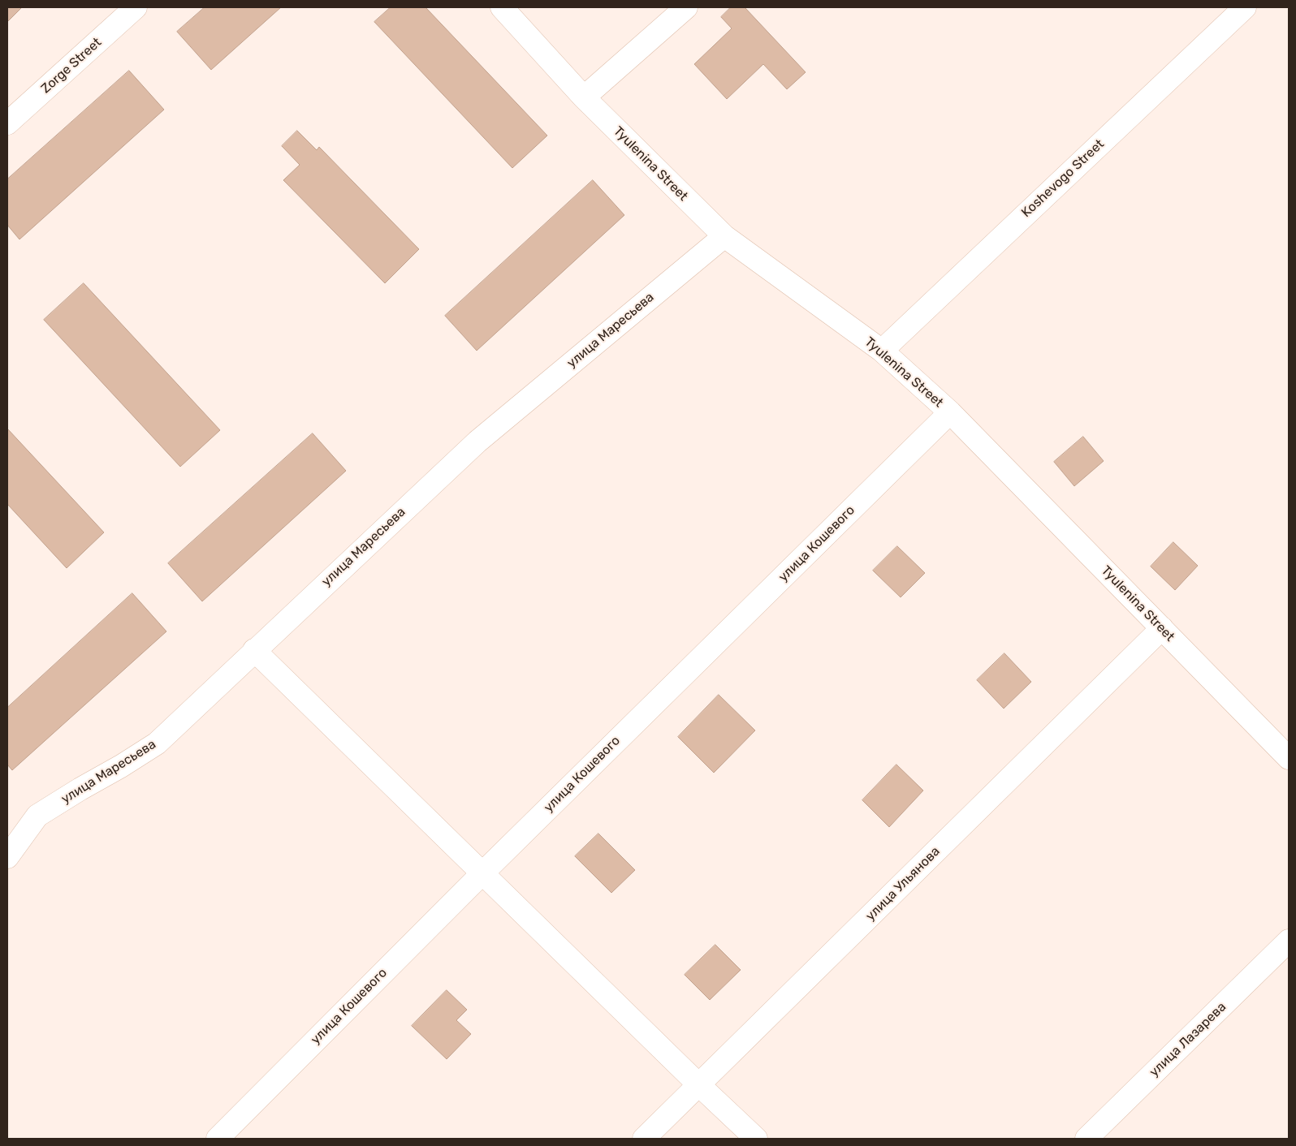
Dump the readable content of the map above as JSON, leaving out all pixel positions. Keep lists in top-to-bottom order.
{
  "streets": {
    "street": [
      "Zorge Street",
      "Tyulenina Street",
      "Koshevogo Street",
      "улица Маресьева",
      "улица Кошевого",
      "улица Ульянова",
      "улица Лазарева"
    ]
  },
  "crossings": [
    ["Tyulenina Street", "Koshevogo Street"],
    ["Tyulenina Street", "улица Маресьева"],
    ["Tyulenina Street", "улица Кошевого"],
    ["Tyulenina Street", "улица Ульянова"]
  ]
}
